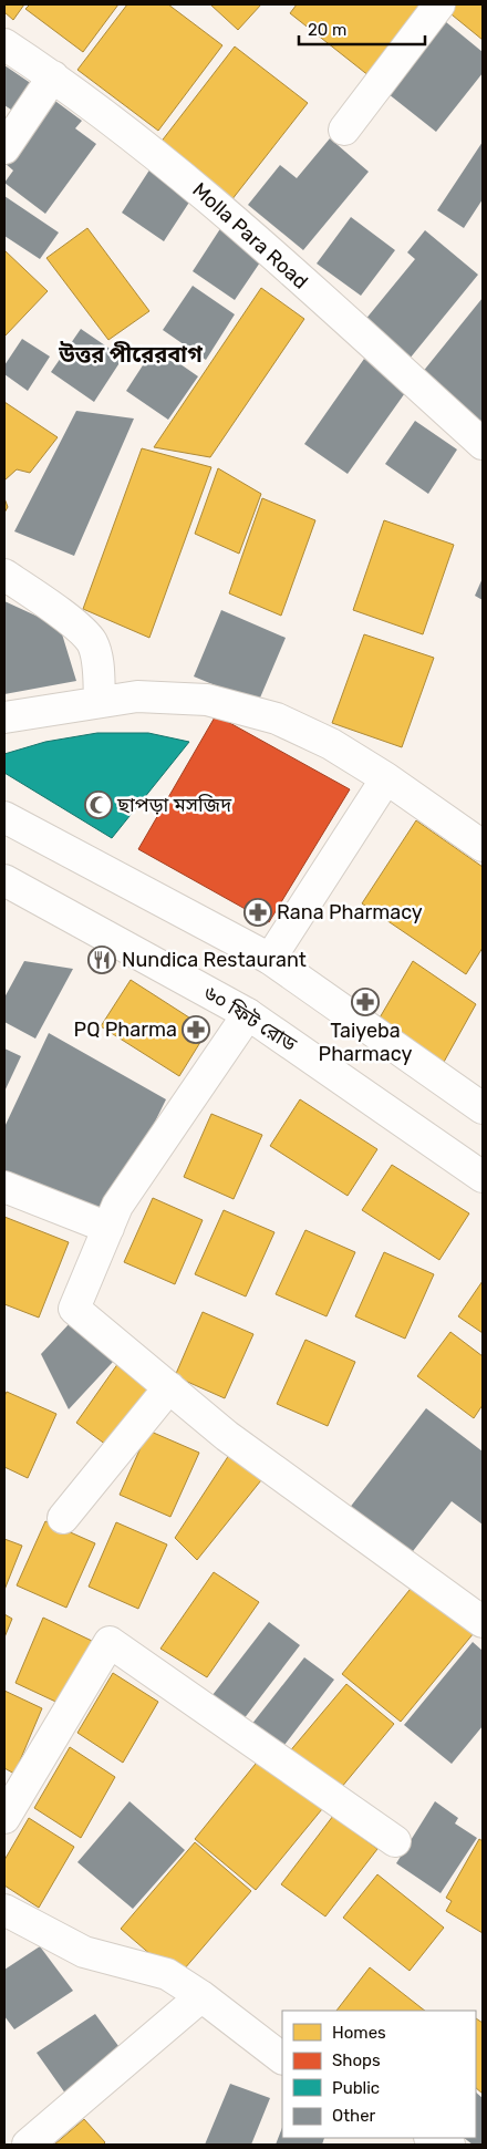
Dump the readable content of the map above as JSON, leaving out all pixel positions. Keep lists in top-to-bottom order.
{
  "streets": {
    "street": ["Molla Para Road", "৬০ ফিট রোড"]
  },
  "districts": ["উত্তর পীরেরবাগ"],
  "places": {
    "mosque": ["ছাপড়া মসজিদ"],
    "pharmacy": ["Rana Pharmacy", "Taiyeba Pharmacy", "PQ Pharma"],
    "restaurant": ["Nundica Restaurant"]
  },
  "legend": [
    "Homes",
    "Shops",
    "Public",
    "Other"
  ],
  "scale_bar": "20 m"
}
